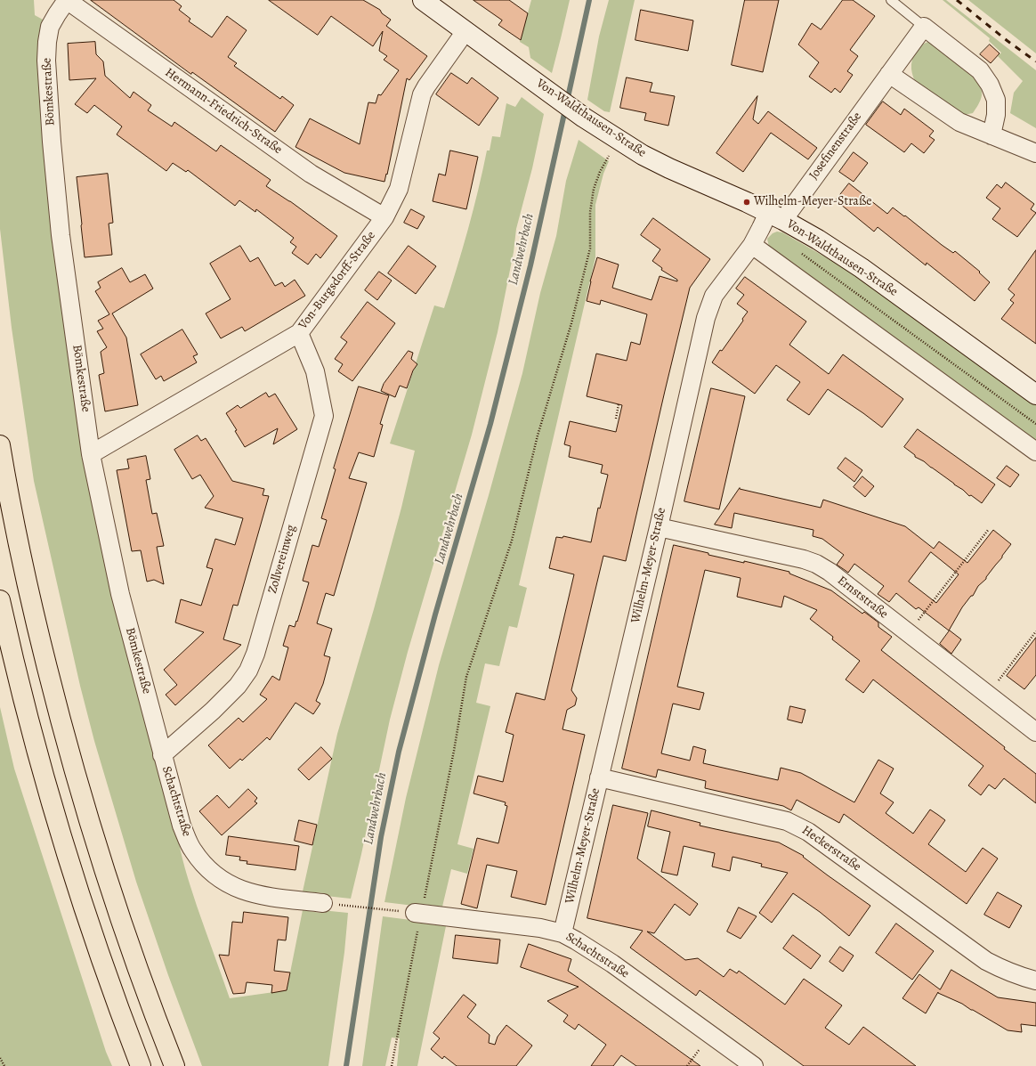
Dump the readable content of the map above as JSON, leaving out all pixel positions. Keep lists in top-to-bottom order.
{
  "streets": {
    "street": [
      "Bömkestraße",
      "Hermann-Friedrich-Straße",
      "Von-Waldthausen-Straße",
      "Josefinenstraße",
      "Von-Burgsdorff-Straße",
      "Zollvereinweg",
      "Wilhelm-Meyer-Straße",
      "Ernststraße",
      "Schachtstraße",
      "Heckerstraße"
    ]
  },
  "crossings": [
    ["Bömkestraße", "Hermann-Friedrich-Straße"],
    ["Bömkestraße", "Von-Burgsdorff-Straße"],
    ["Bömkestraße", "Zollvereinweg"],
    ["Bömkestraße", "Schachtstraße"],
    ["Hermann-Friedrich-Straße", "Von-Burgsdorff-Straße"],
    ["Von-Waldthausen-Straße", "Josefinenstraße"],
    ["Von-Waldthausen-Straße", "Von-Burgsdorff-Straße"],
    ["Von-Waldthausen-Straße", "Wilhelm-Meyer-Straße"],
    ["Josefinenstraße", "Wilhelm-Meyer-Straße"],
    ["Von-Burgsdorff-Straße", "Zollvereinweg"],
    ["Zollvereinweg", "Schachtstraße"],
    ["Wilhelm-Meyer-Straße", "Ernststraße"],
    ["Wilhelm-Meyer-Straße", "Schachtstraße"],
    ["Wilhelm-Meyer-Straße", "Heckerstraße"]
  ],
  "water": ["Landwehrbach"],
  "places": ["Wilhelm-Meyer-Straße"]
}
